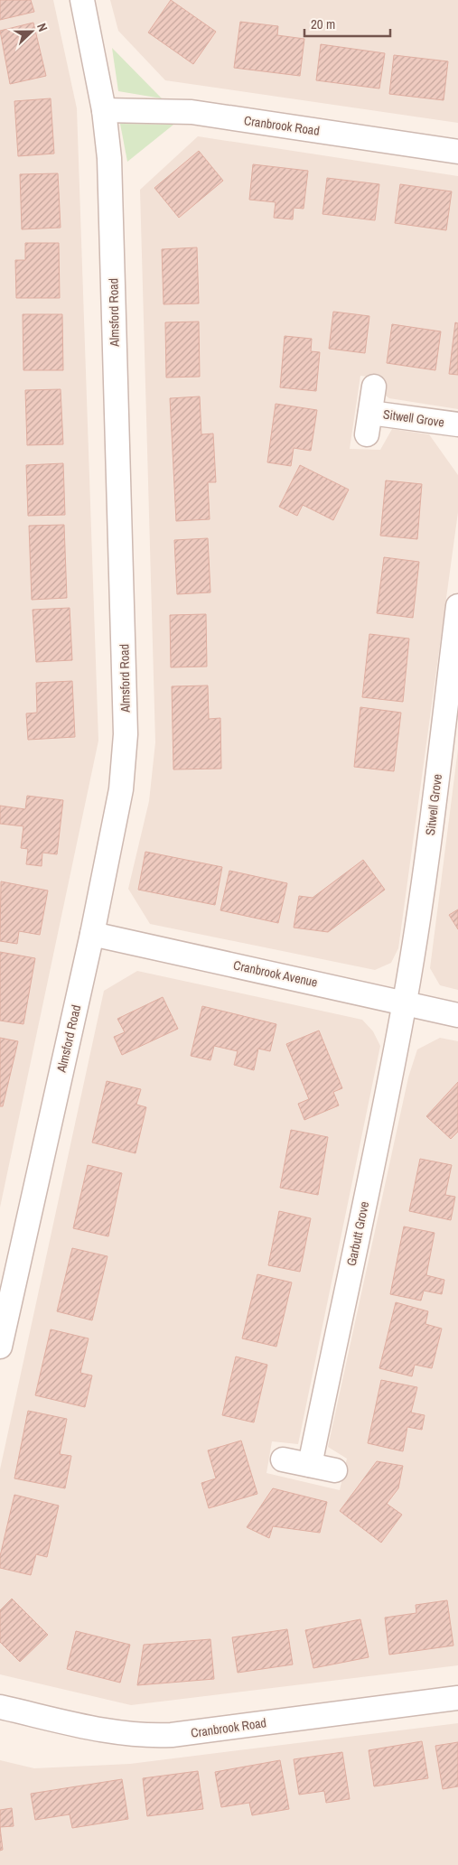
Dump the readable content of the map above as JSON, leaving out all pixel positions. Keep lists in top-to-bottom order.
{
  "streets": {
    "street": [
      "Cranbrook Road",
      "Almsford Road",
      "Sitwell Grove",
      "Cranbrook Avenue",
      "Garbutt Grove"
    ]
  },
  "crossings": [
    ["Cranbrook Road", "Almsford Road"],
    ["Almsford Road", "Cranbrook Avenue"],
    ["Sitwell Grove", "Cranbrook Avenue"],
    ["Sitwell Grove", "Garbutt Grove"],
    ["Cranbrook Avenue", "Garbutt Grove"]
  ],
  "scale_bar": "20 m",
  "north": "right"
}
